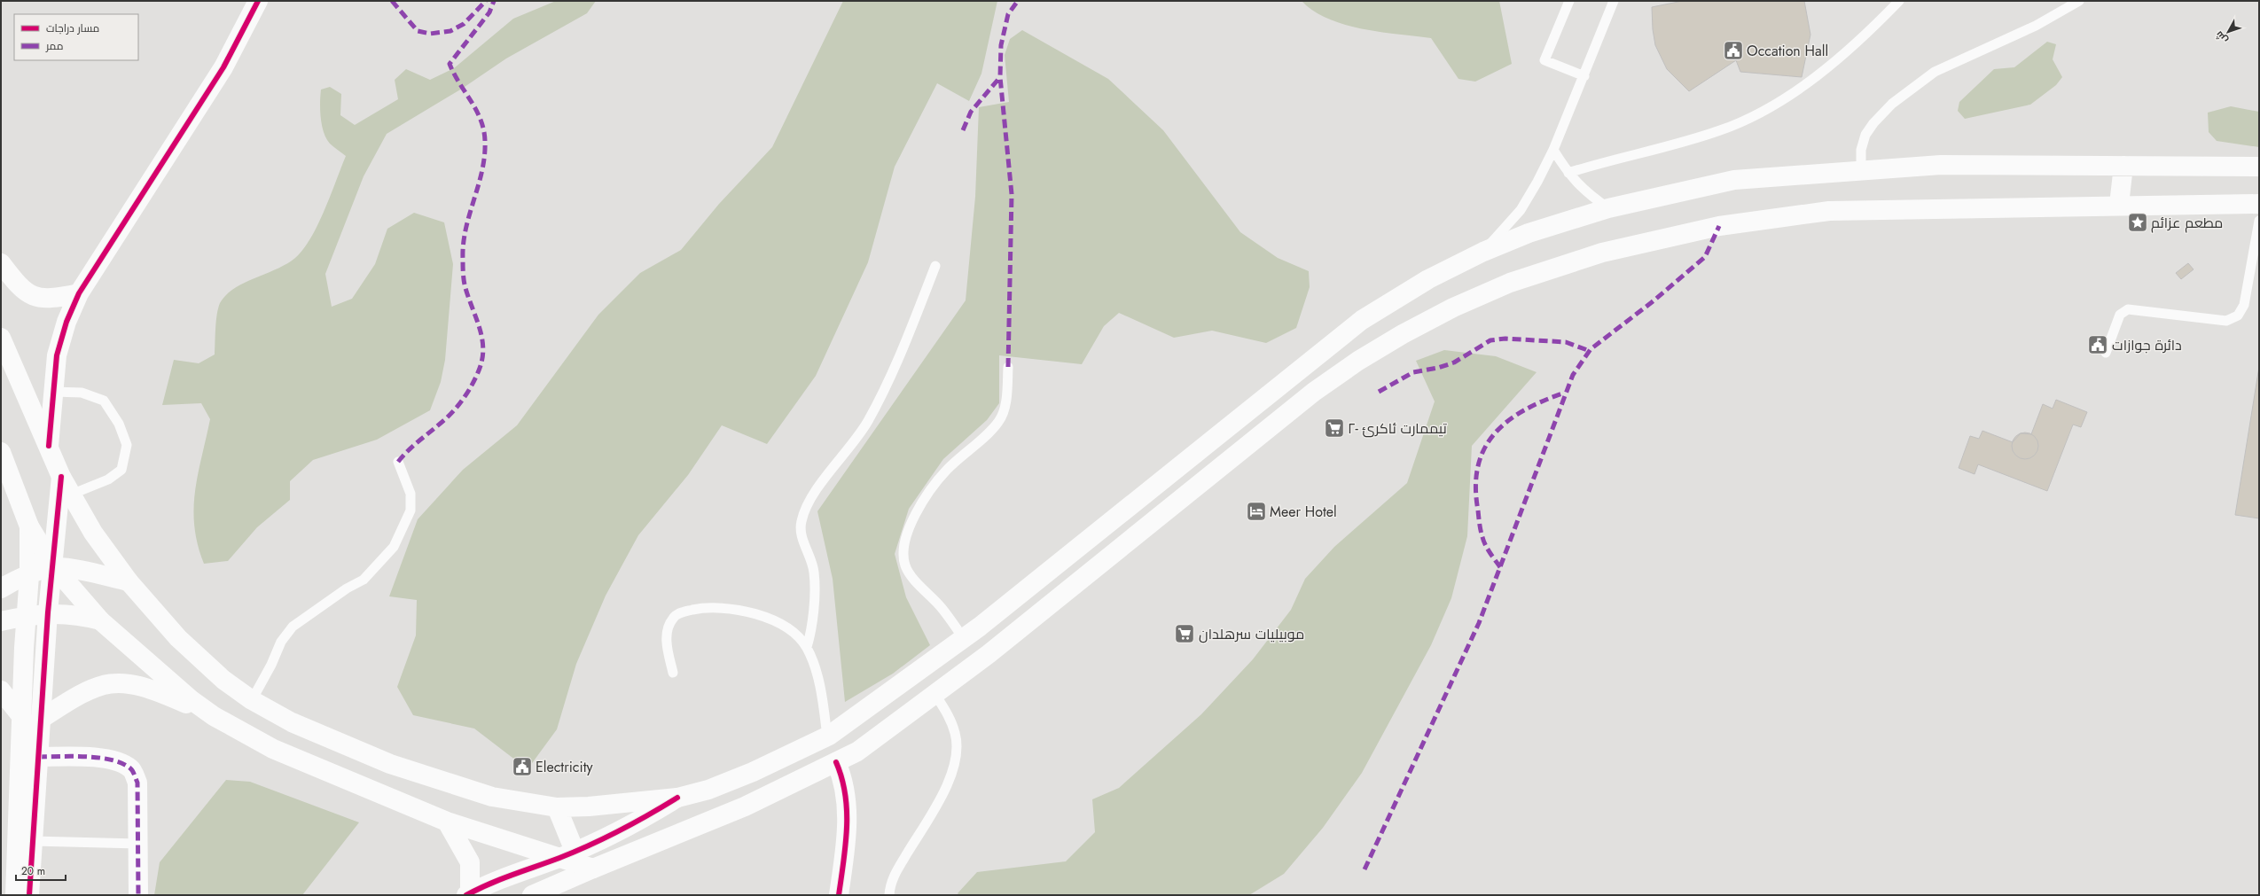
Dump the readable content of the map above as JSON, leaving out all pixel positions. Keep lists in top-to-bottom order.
{
  "places": {
    "public building": ["Occation Hall", "دائرة جوازات", "Electricity"],
    "place": ["مطعم عزائم"],
    "supermarket": ["تيممارت ئاكرئ -٢", "موبيليات سرهلدان"],
    "hotel": ["Meer Hotel"]
  },
  "legend": ["مسار دراجات", "ممر"],
  "scale_bar": "20 m",
  "north": "bottom left"
}
